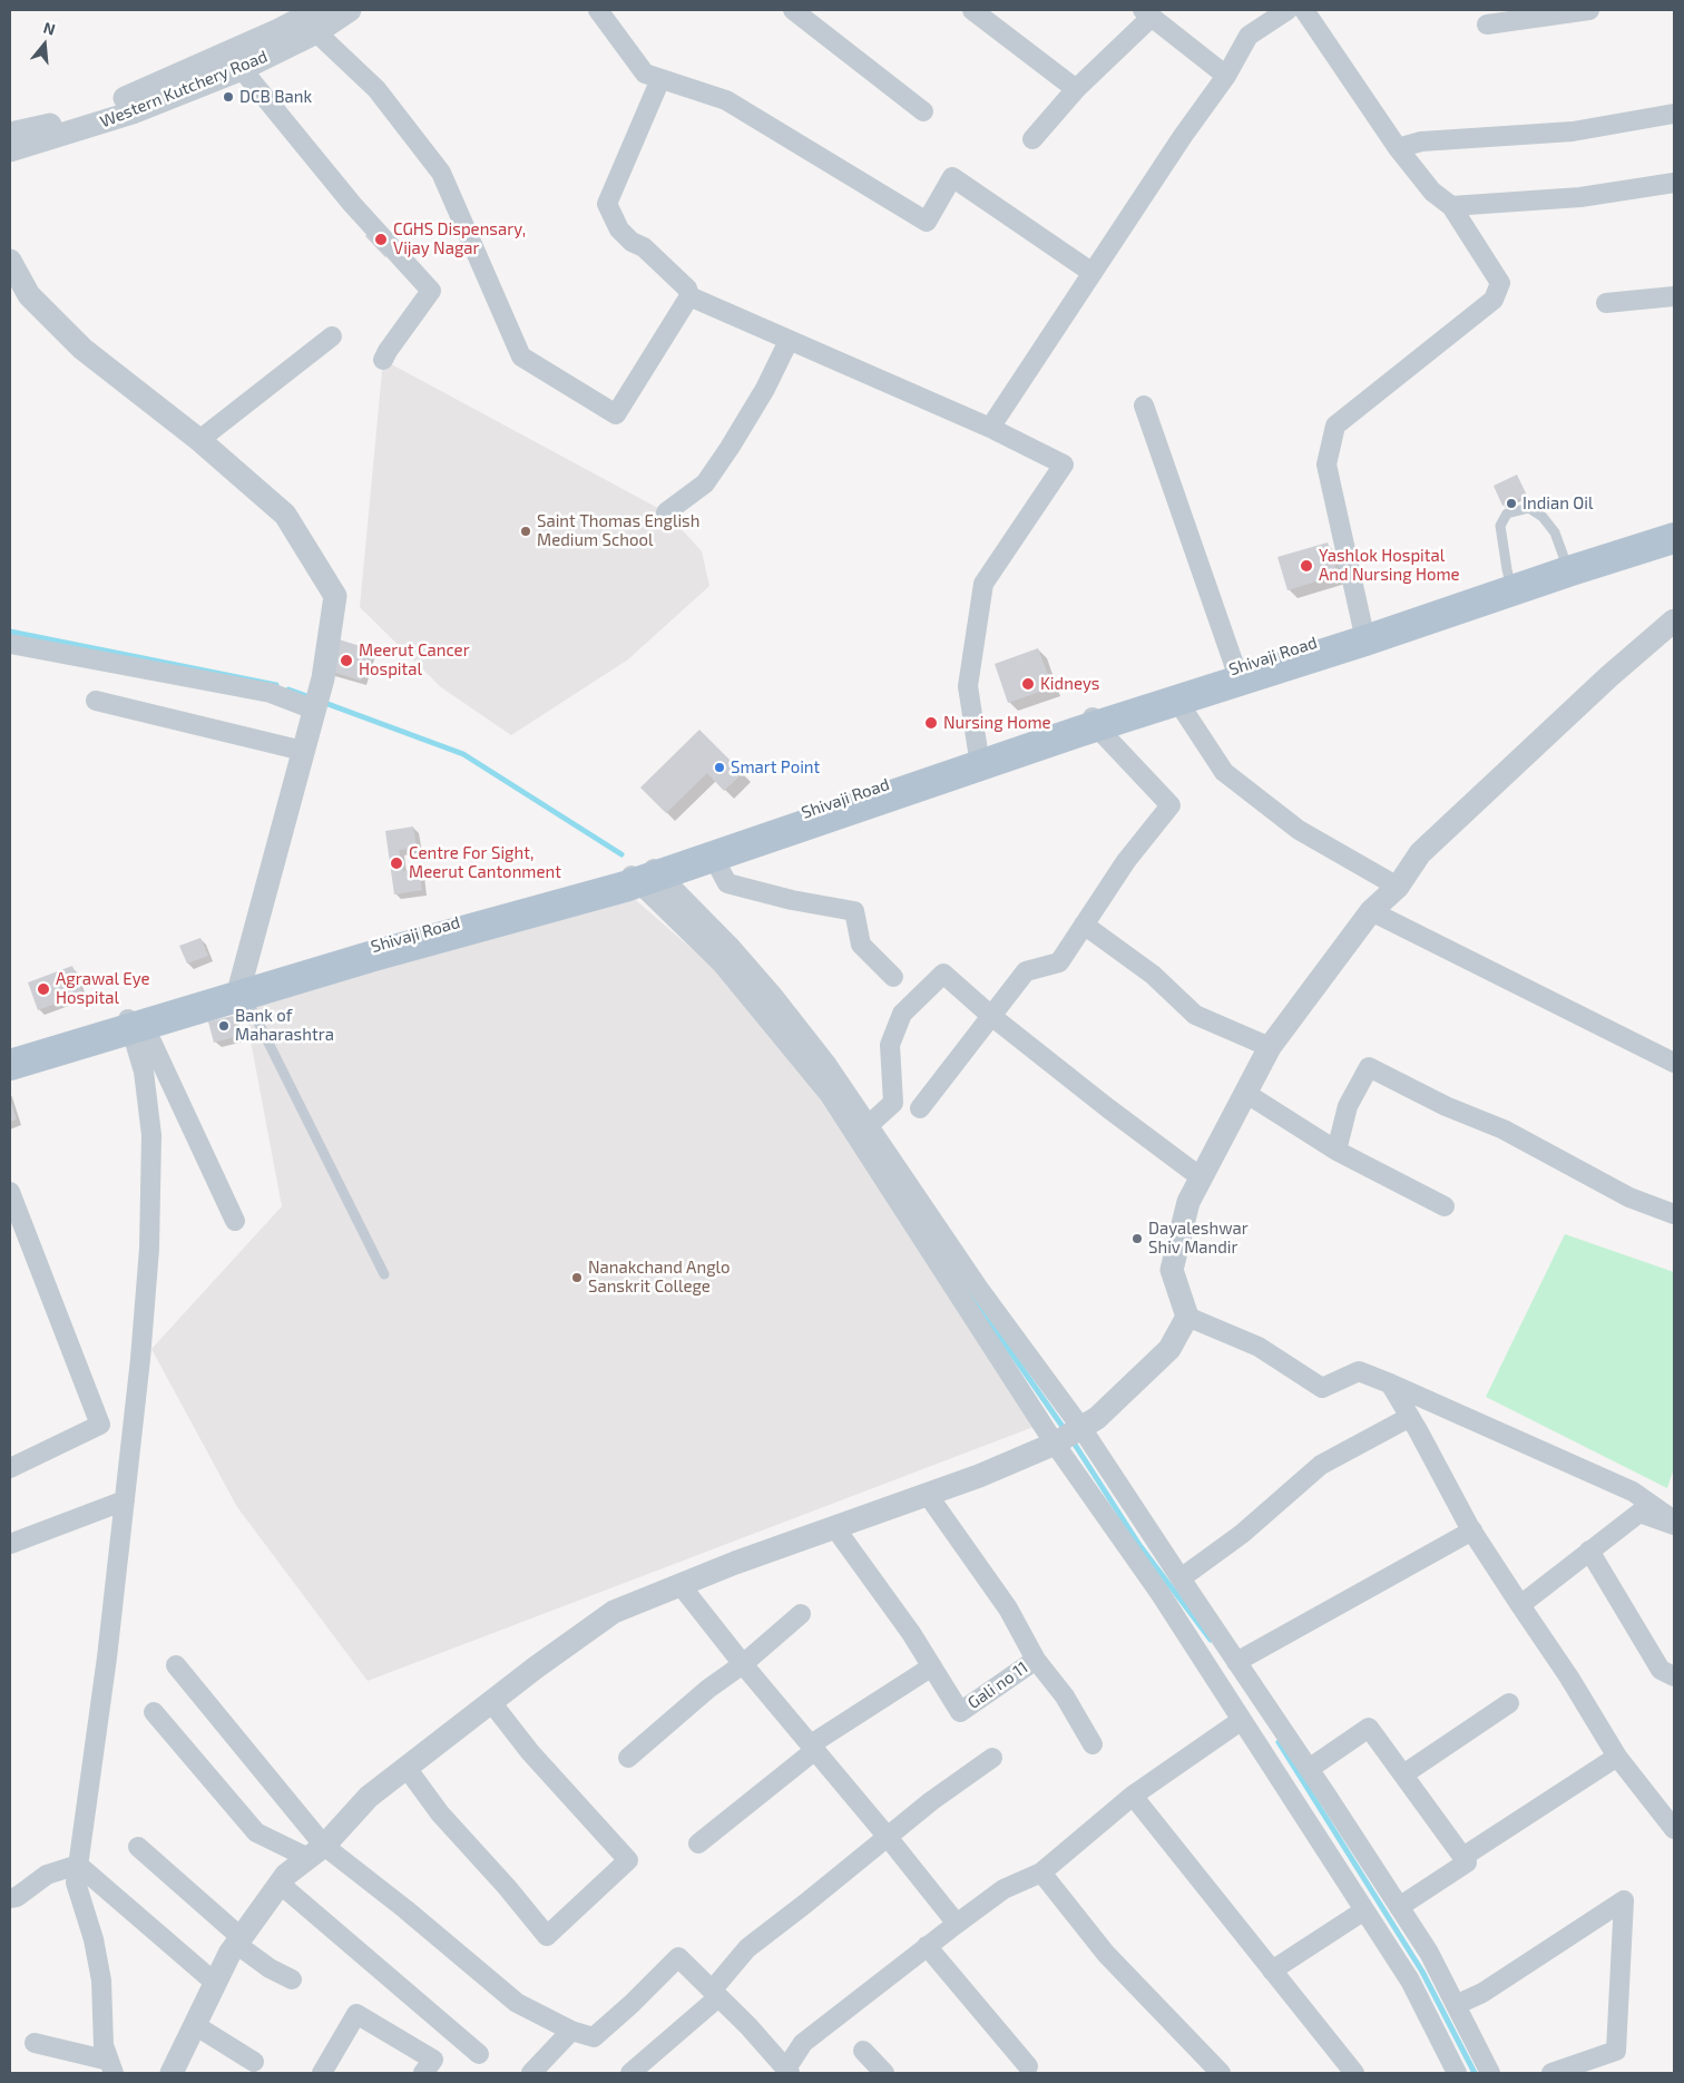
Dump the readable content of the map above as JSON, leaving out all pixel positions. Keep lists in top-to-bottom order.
{
  "streets": {
    "main road": ["Shivaji Road"],
    "street": ["Western Kutchery Road", "Gali no 11"]
  },
  "places": [
    "DCB Bank",
    "CGHS Dispensary, Vijay Nagar",
    "Indian Oil",
    "Saint Thomas English Medium School",
    "Yashlok Hospital And Nursing Home",
    "Meerut Cancer Hospital",
    "Kidneys",
    "Nursing Home",
    "Smart Point",
    "Centre For Sight, Meerut Cantonment",
    "Agrawal Eye Hospital",
    "Bank of Maharashtra",
    "Dayaleshwar Shiv Mandir",
    "Nanakchand Anglo Sanskrit College"
  ],
  "north": "top"
}
